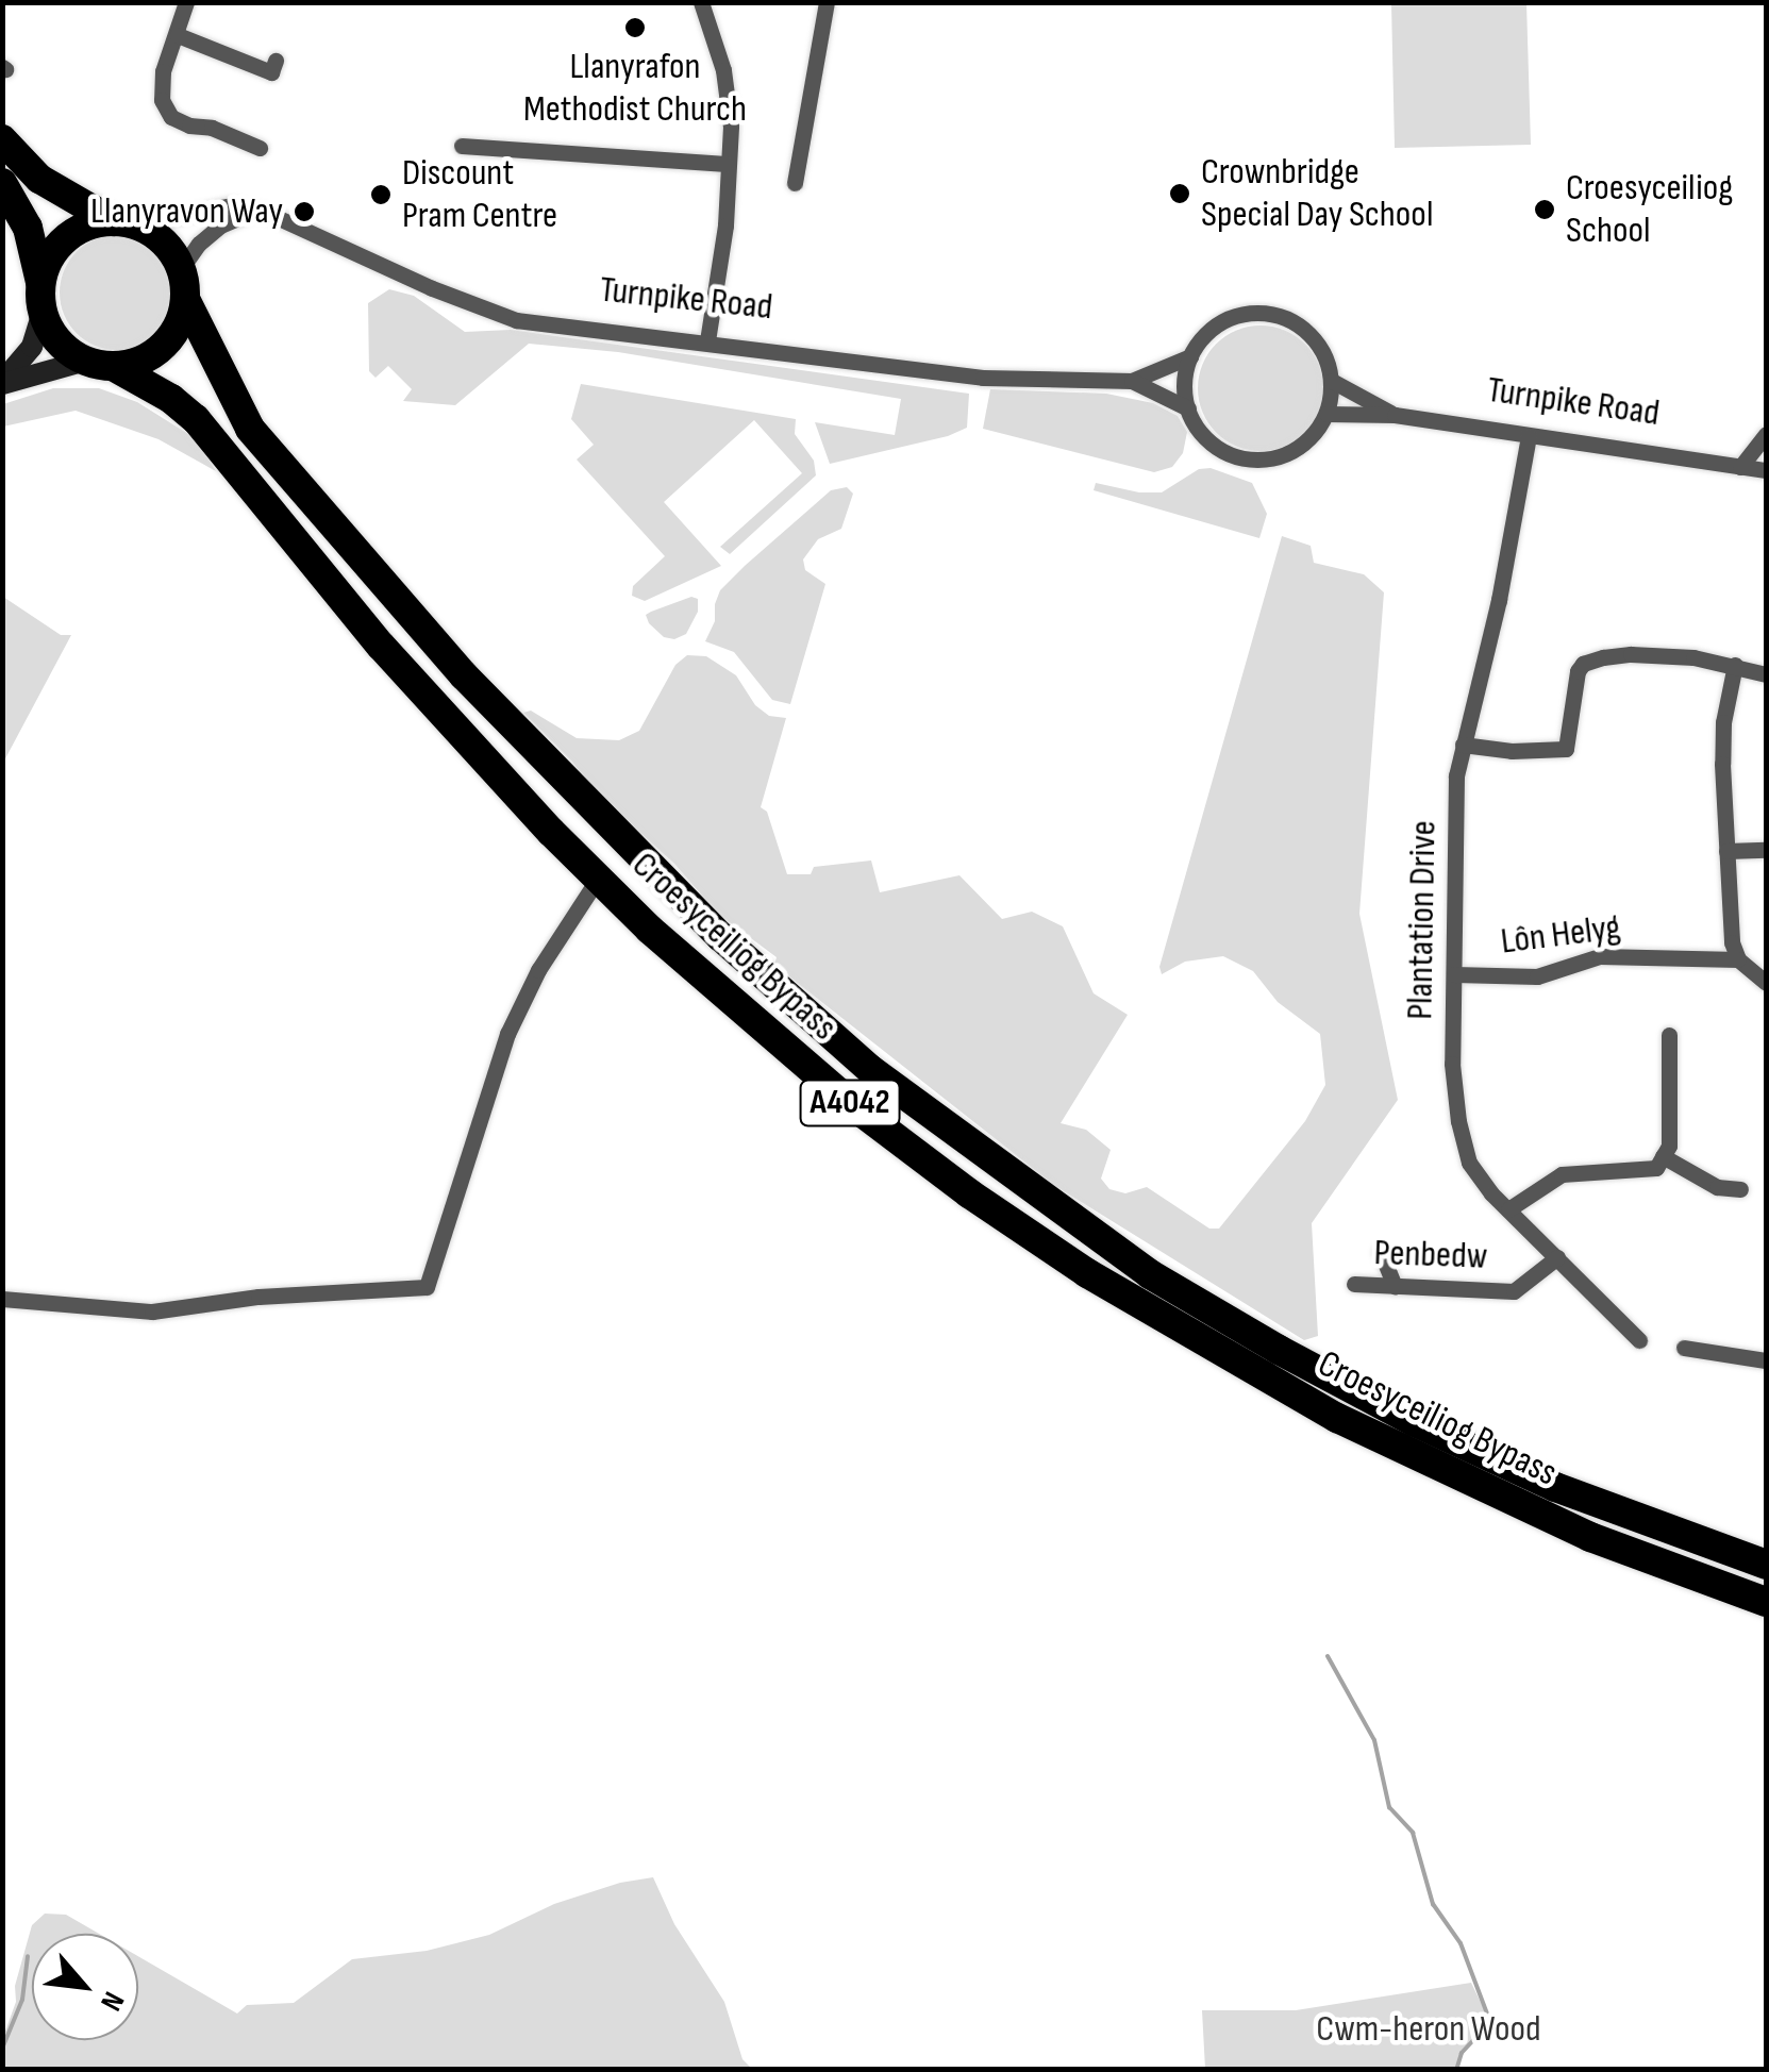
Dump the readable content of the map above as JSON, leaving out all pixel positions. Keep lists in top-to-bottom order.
{
  "streets": {
    "highway": ["Croesyceiliog Bypass", "A4042"],
    "street": [
      "Turnpike Road",
      "Plantation Drive",
      "Lôn Helyg",
      "Penbedw"
    ]
  },
  "crossings": [
    ["Turnpike Road", "Plantation Drive"],
    ["Turnpike Road", "Croesyceiliog Bypass"],
    ["Plantation Drive", "Lôn Helyg"],
    ["Plantation Drive", "Penbedw"]
  ],
  "parks": ["Cwm-heron Wood"],
  "places": [
    "Llanyrafon Methodist Church",
    "Crownbridge Special Day School",
    "Discount Pram Centre",
    "Croesyceiliog School",
    "Llanyravon Way"
  ],
  "north": "bottom right"
}
